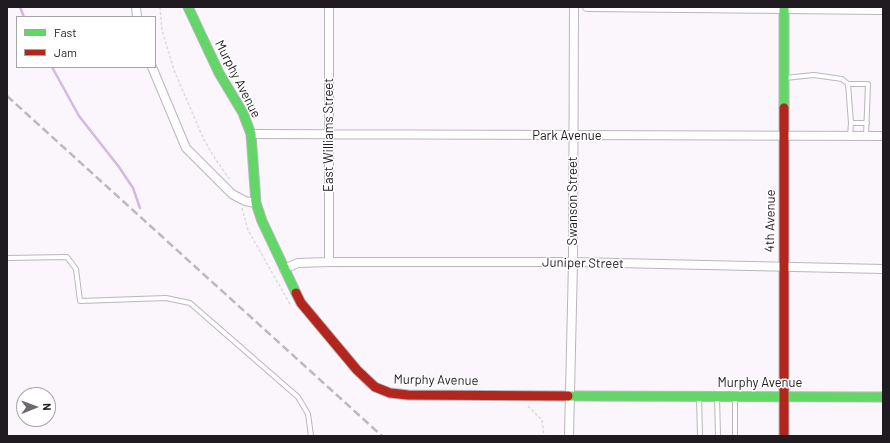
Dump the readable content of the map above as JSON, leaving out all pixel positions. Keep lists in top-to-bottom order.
{
  "streets": {
    "street": [
      "Murphy Avenue",
      "East Williams Street",
      "Park Avenue",
      "Swanson Street",
      "4th Avenue",
      "Juniper Street"
    ]
  },
  "crossings": [
    ["Murphy Avenue", "Park Avenue"],
    ["Murphy Avenue", "Swanson Street"],
    ["Murphy Avenue", "4th Avenue"],
    ["Murphy Avenue", "Juniper Street"],
    ["East Williams Street", "Park Avenue"],
    ["East Williams Street", "Juniper Street"],
    ["Park Avenue", "Swanson Street"],
    ["Park Avenue", "4th Avenue"],
    ["Swanson Street", "Juniper Street"],
    ["4th Avenue", "Juniper Street"]
  ],
  "legend": ["Fast", "Jam"],
  "north": "right"
}
